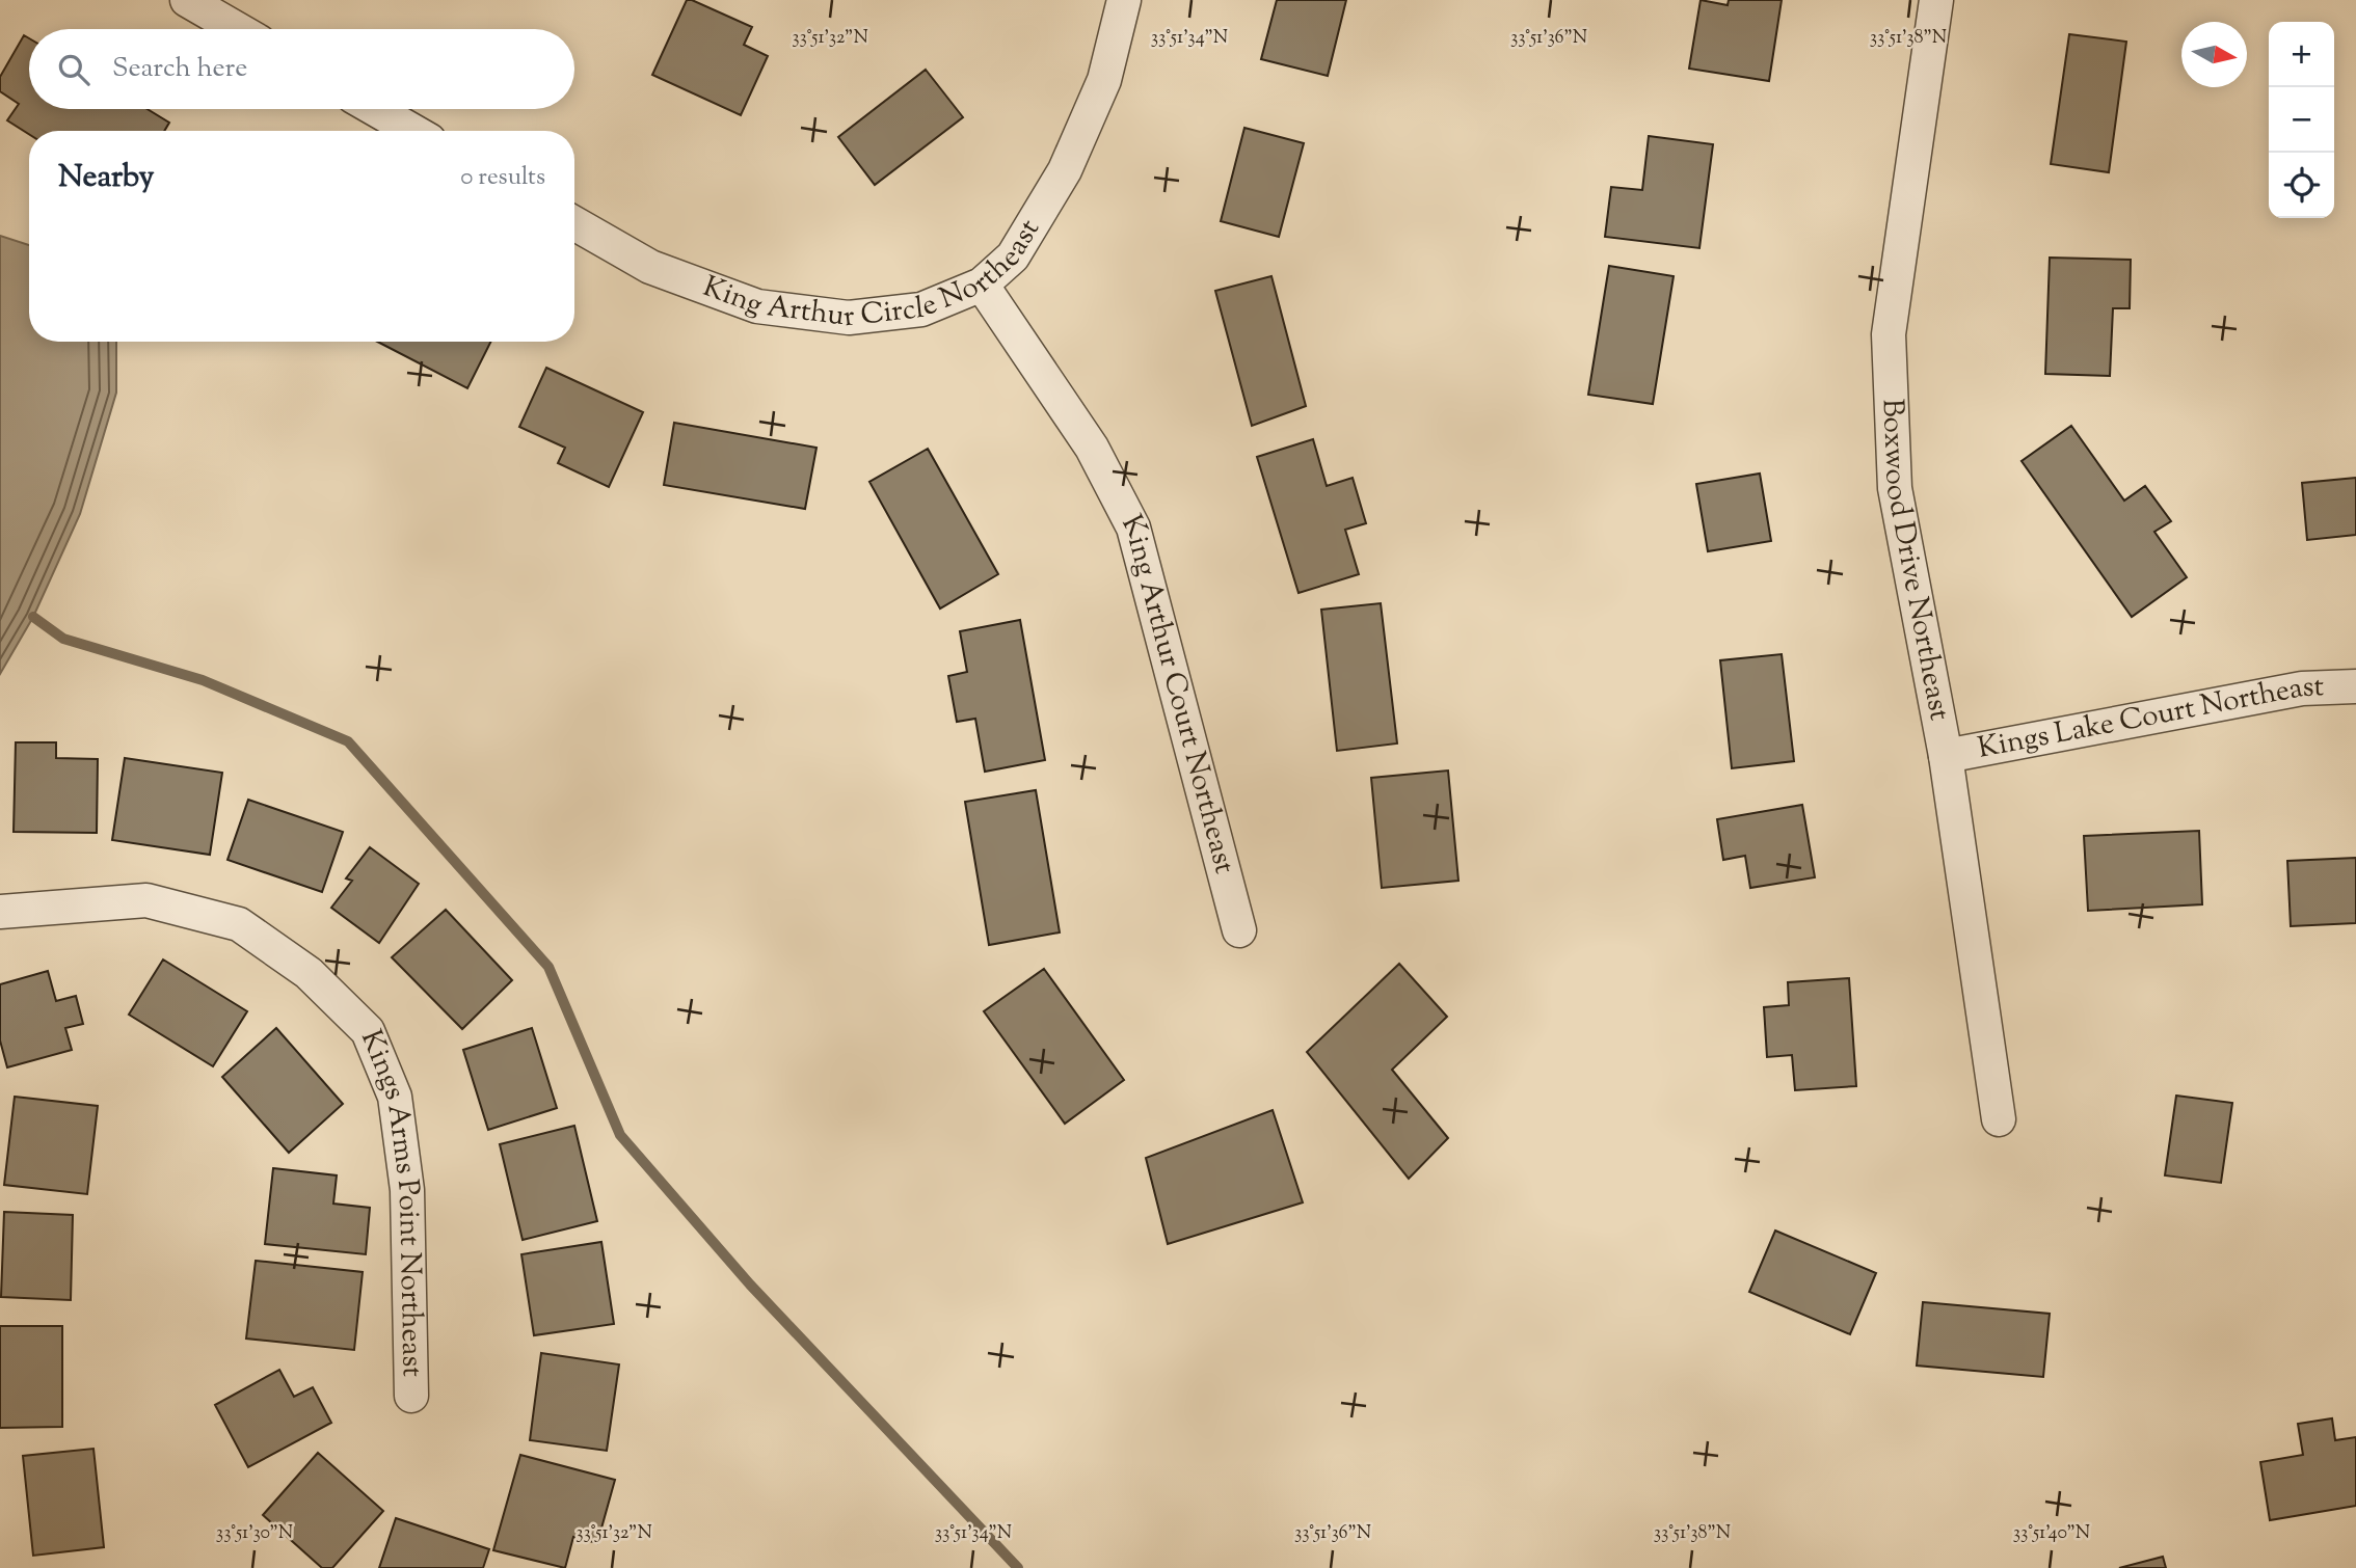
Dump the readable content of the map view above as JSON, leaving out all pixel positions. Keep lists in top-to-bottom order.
{
  "streets": {
    "street": [
      "King Arthur Circle Northeast",
      "Boxwood Drive Northeast",
      "King Arthur Court Northeast",
      "Kings Lake Court Northeast",
      "Kings Arms Point Northeast"
    ]
  },
  "crossings": [
    ["King Arthur Circle Northeast", "King Arthur Court Northeast"],
    ["Boxwood Drive Northeast", "Kings Lake Court Northeast"]
  ],
  "north": "right",
  "page": {
    "map_buttons": ["+", "−"],
    "search": "Search here",
    "heading": ["Nearby", "0 results"]
  },
  "coordinates": [
    "33°51'32\"N",
    "33°51'34\"N",
    "33°51'36\"N",
    "33°51'38\"N",
    "33°51'30\"N",
    "33°51'40\"N"
  ]
}
